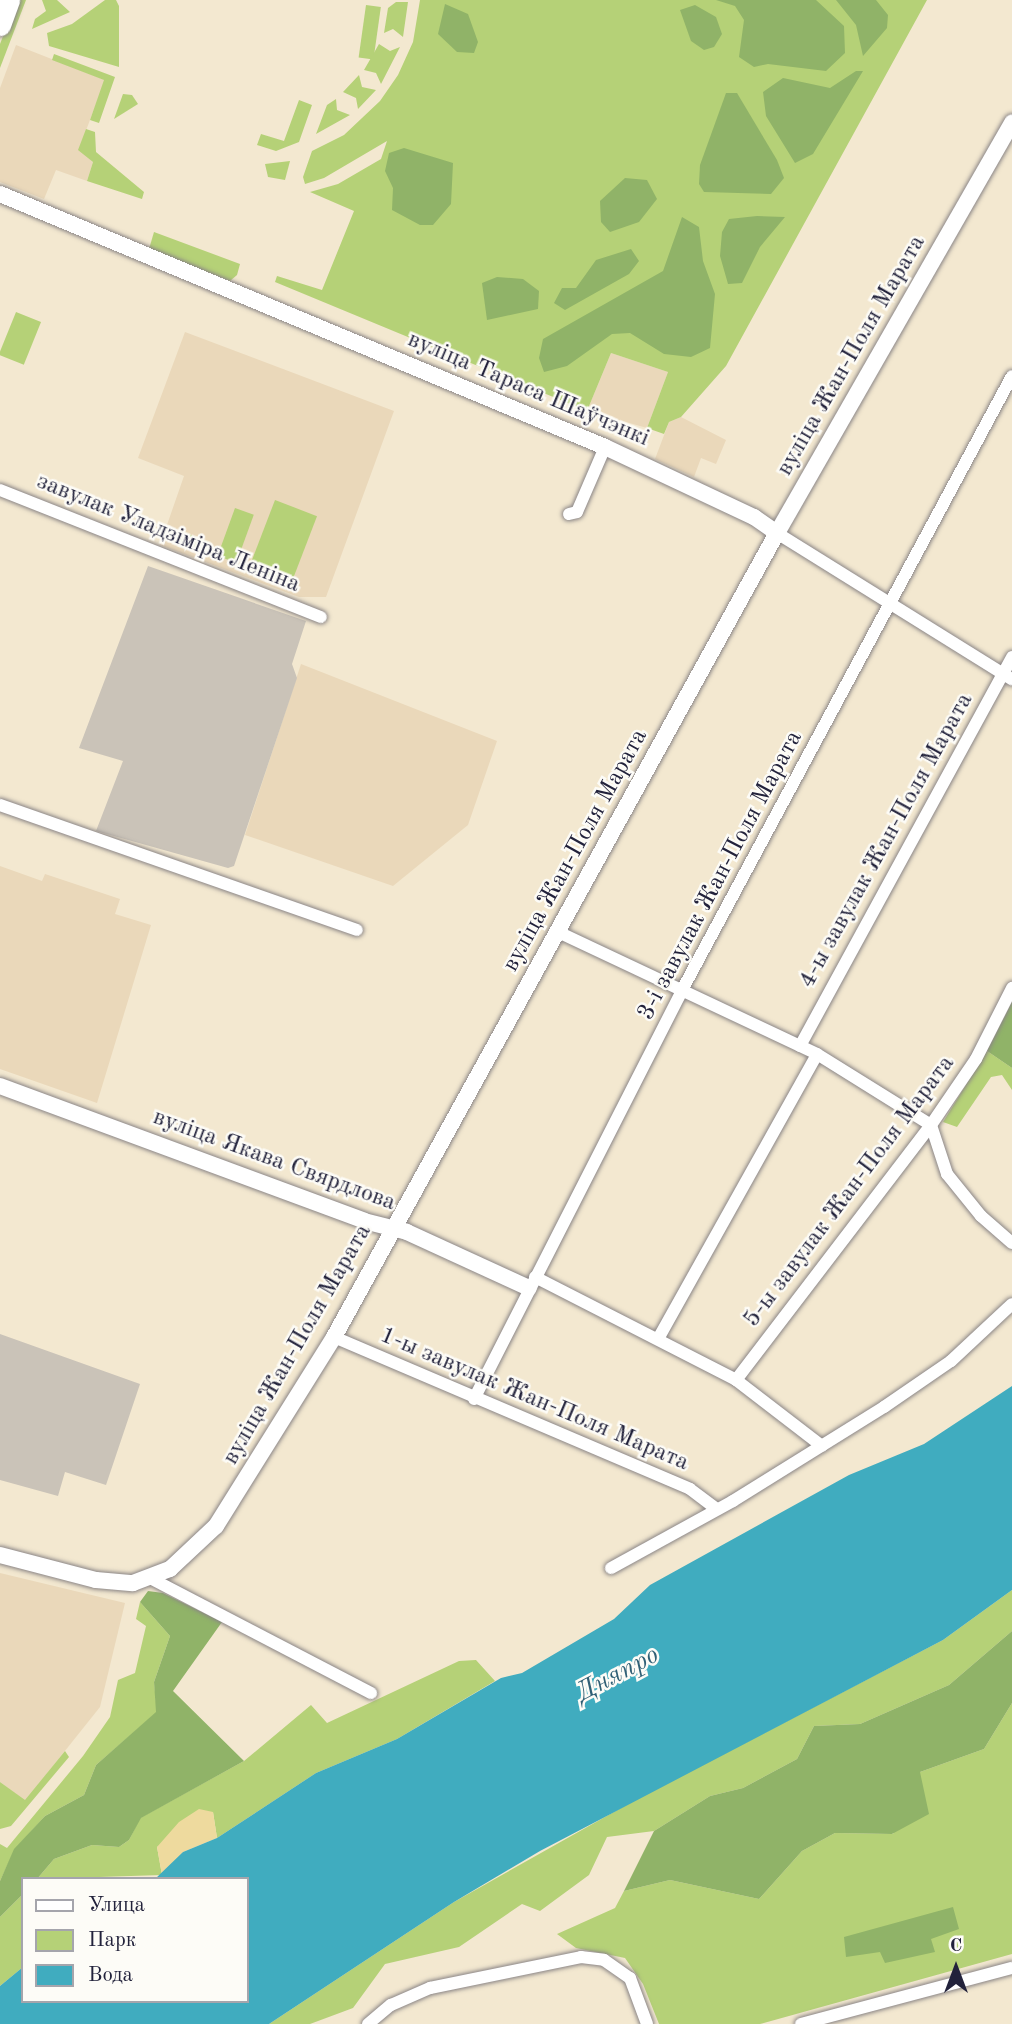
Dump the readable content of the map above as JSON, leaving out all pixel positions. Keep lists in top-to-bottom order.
{
  "streets": {
    "street": [
      "вуліца Жан-Поля Марата",
      "вуліца Тараса Шаўчэнкі",
      "завулак Уладзіміра Леніна",
      "4-ы завулак Жан-Поля Марата",
      "3-і завулак Жан-Поля Марата",
      "вуліца Якава Свярдлова",
      "5-ы завулак Жан-Поля Марата",
      "1-ы завулак Жан-Поля Марата"
    ]
  },
  "crossings": [
    ["вуліца Жан-Поля Марата", "вуліца Тараса Шаўчэнкі"],
    ["вуліца Жан-Поля Марата", "вуліца Якава Свярдлова"],
    ["вуліца Жан-Поля Марата", "1-ы завулак Жан-Поля Марата"],
    ["вуліца Тараса Шаўчэнкі", "4-ы завулак Жан-Поля Марата"],
    ["вуліца Тараса Шаўчэнкі", "3-і завулак Жан-Поля Марата"],
    ["3-і завулак Жан-Поля Марата", "вуліца Якава Свярдлова"],
    ["3-і завулак Жан-Поля Марата", "1-ы завулак Жан-Поля Марата"],
    ["вуліца Якава Свярдлова", "5-ы завулак Жан-Поля Марата"]
  ],
  "water": ["Дняпро"],
  "legend": ["Улица", "Парк", "Вода"],
  "north": "top"
}
